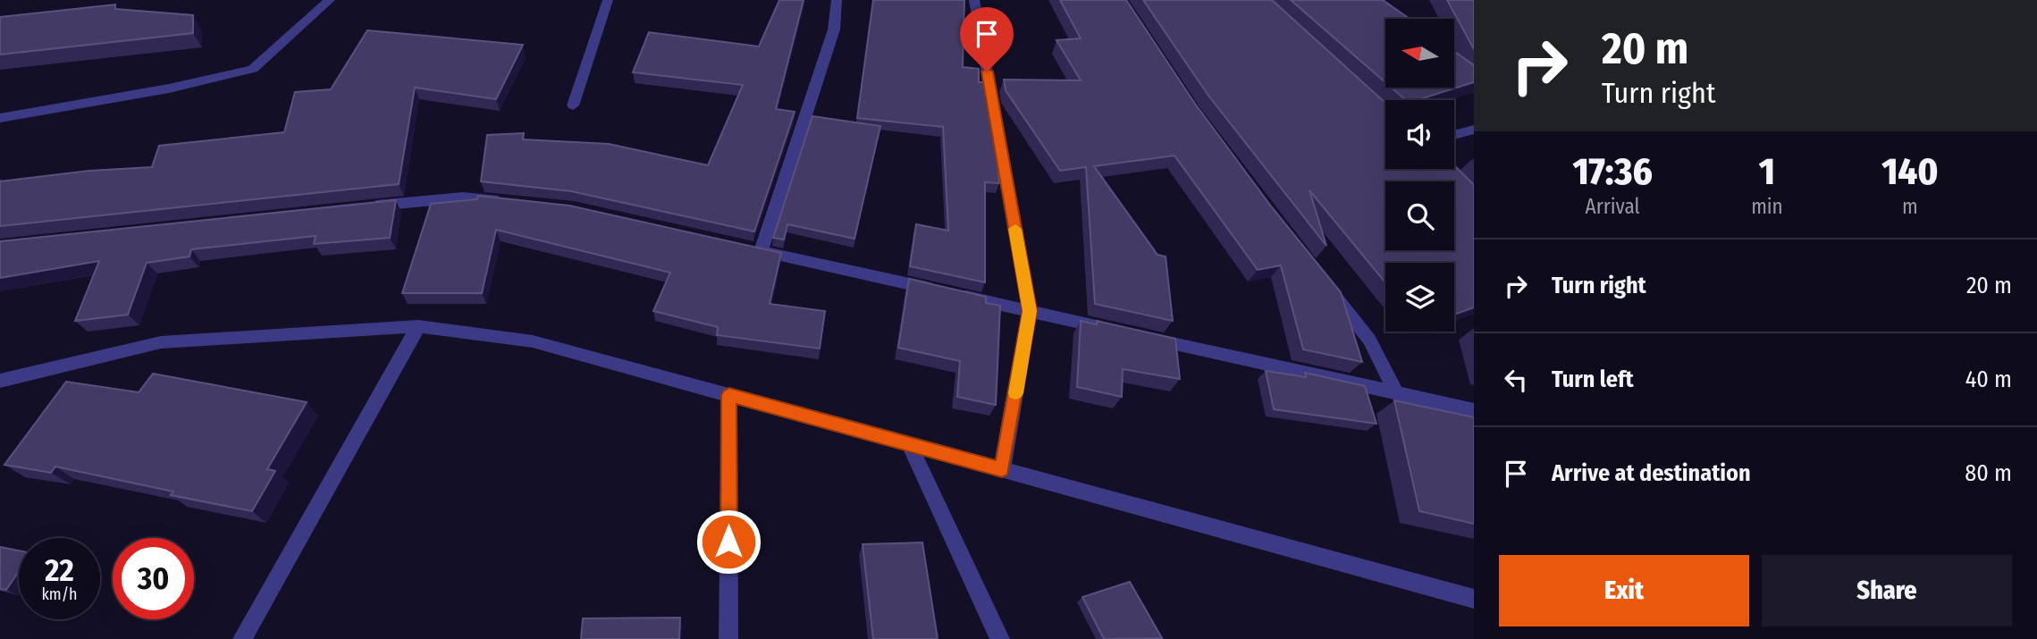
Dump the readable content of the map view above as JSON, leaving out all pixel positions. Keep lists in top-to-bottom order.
{
  "north": "left",
  "page": {
    "turn": ["20 m", "Turn right"],
    "eta": [
      "17:36",
      "Arrival",
      "1",
      "min",
      "140",
      "m"
    ],
    "list": [
      {
        "name": "Turn right",
        "value": "20 m"
      },
      {
        "name": "Turn left",
        "value": "40 m"
      },
      {
        "name": "Arrive at destination",
        "value": "80 m"
      }
    ],
    "speed": "22 km/h",
    "limit": "30",
    "buttons": ["Exit", "Share"]
  }
}
